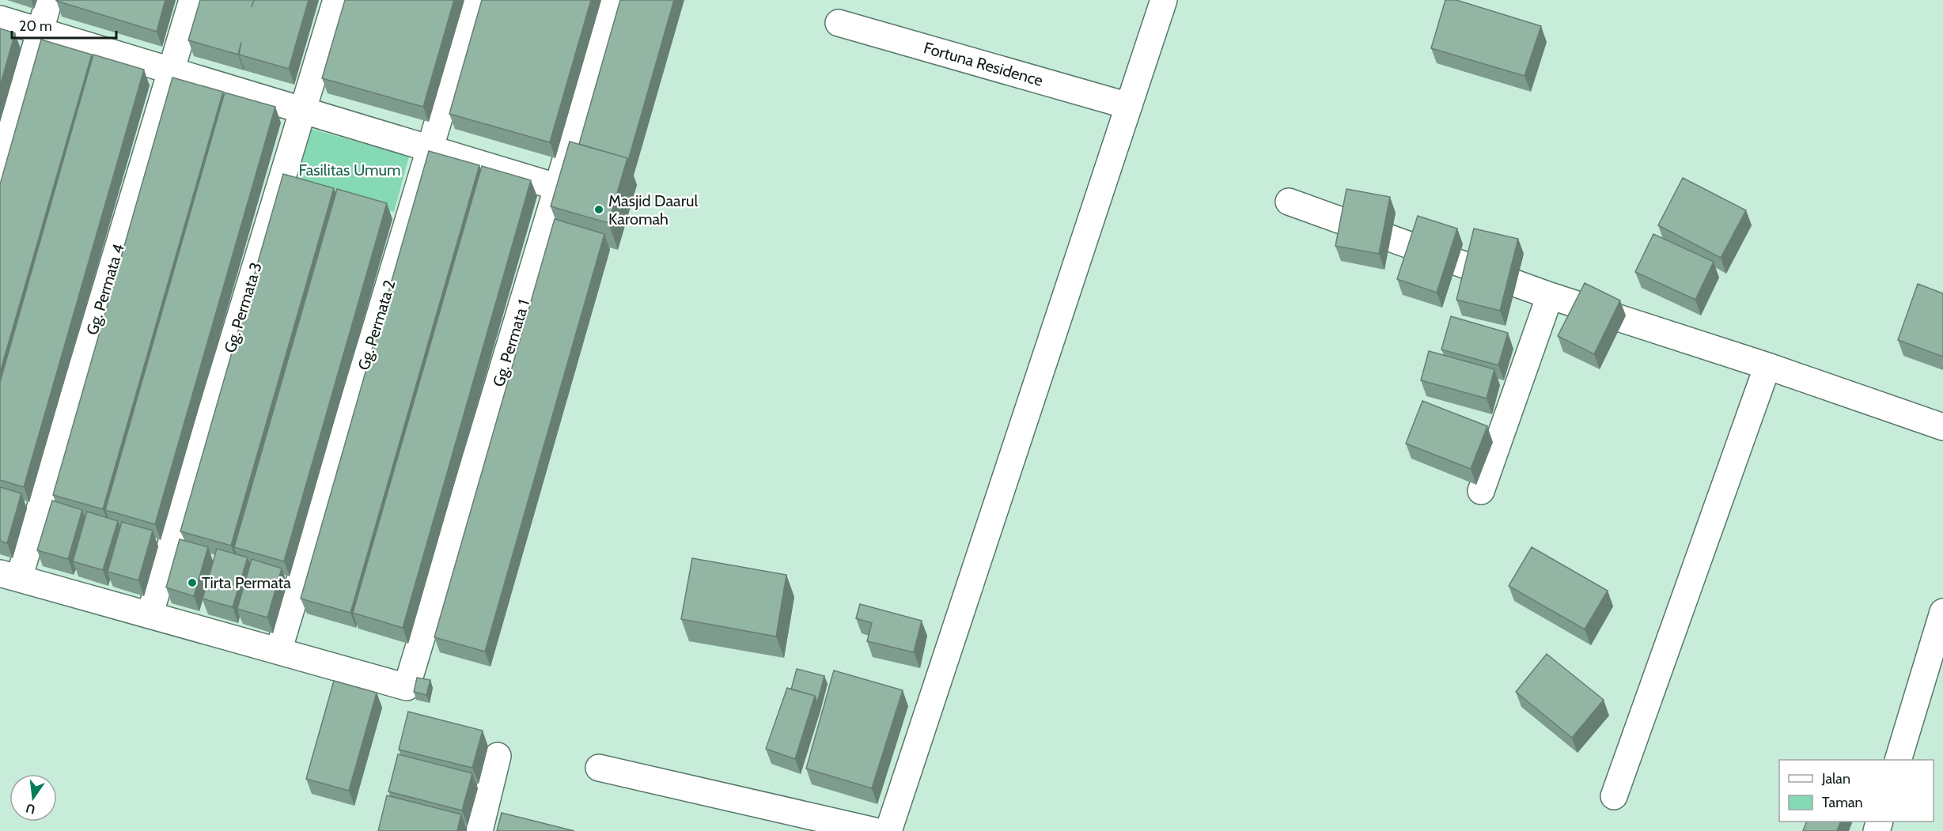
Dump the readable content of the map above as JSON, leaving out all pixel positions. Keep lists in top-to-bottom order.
{
  "streets": {
    "street": [
      "Fortuna Residence",
      "Gg. Permata 4",
      "Gg. Permata 3",
      "Gg. Permata 2",
      "Gg. Permata 1"
    ]
  },
  "crossings": [
    ["Gg. Permata 2", "Gg. Permata 1"]
  ],
  "parks": ["Fasilitas Umum"],
  "places": ["Masjid Daarul Karomah", "Tirta Permata"],
  "legend": ["Jalan", "Taman"],
  "scale_bar": "20 m",
  "north": "bottom"
}
